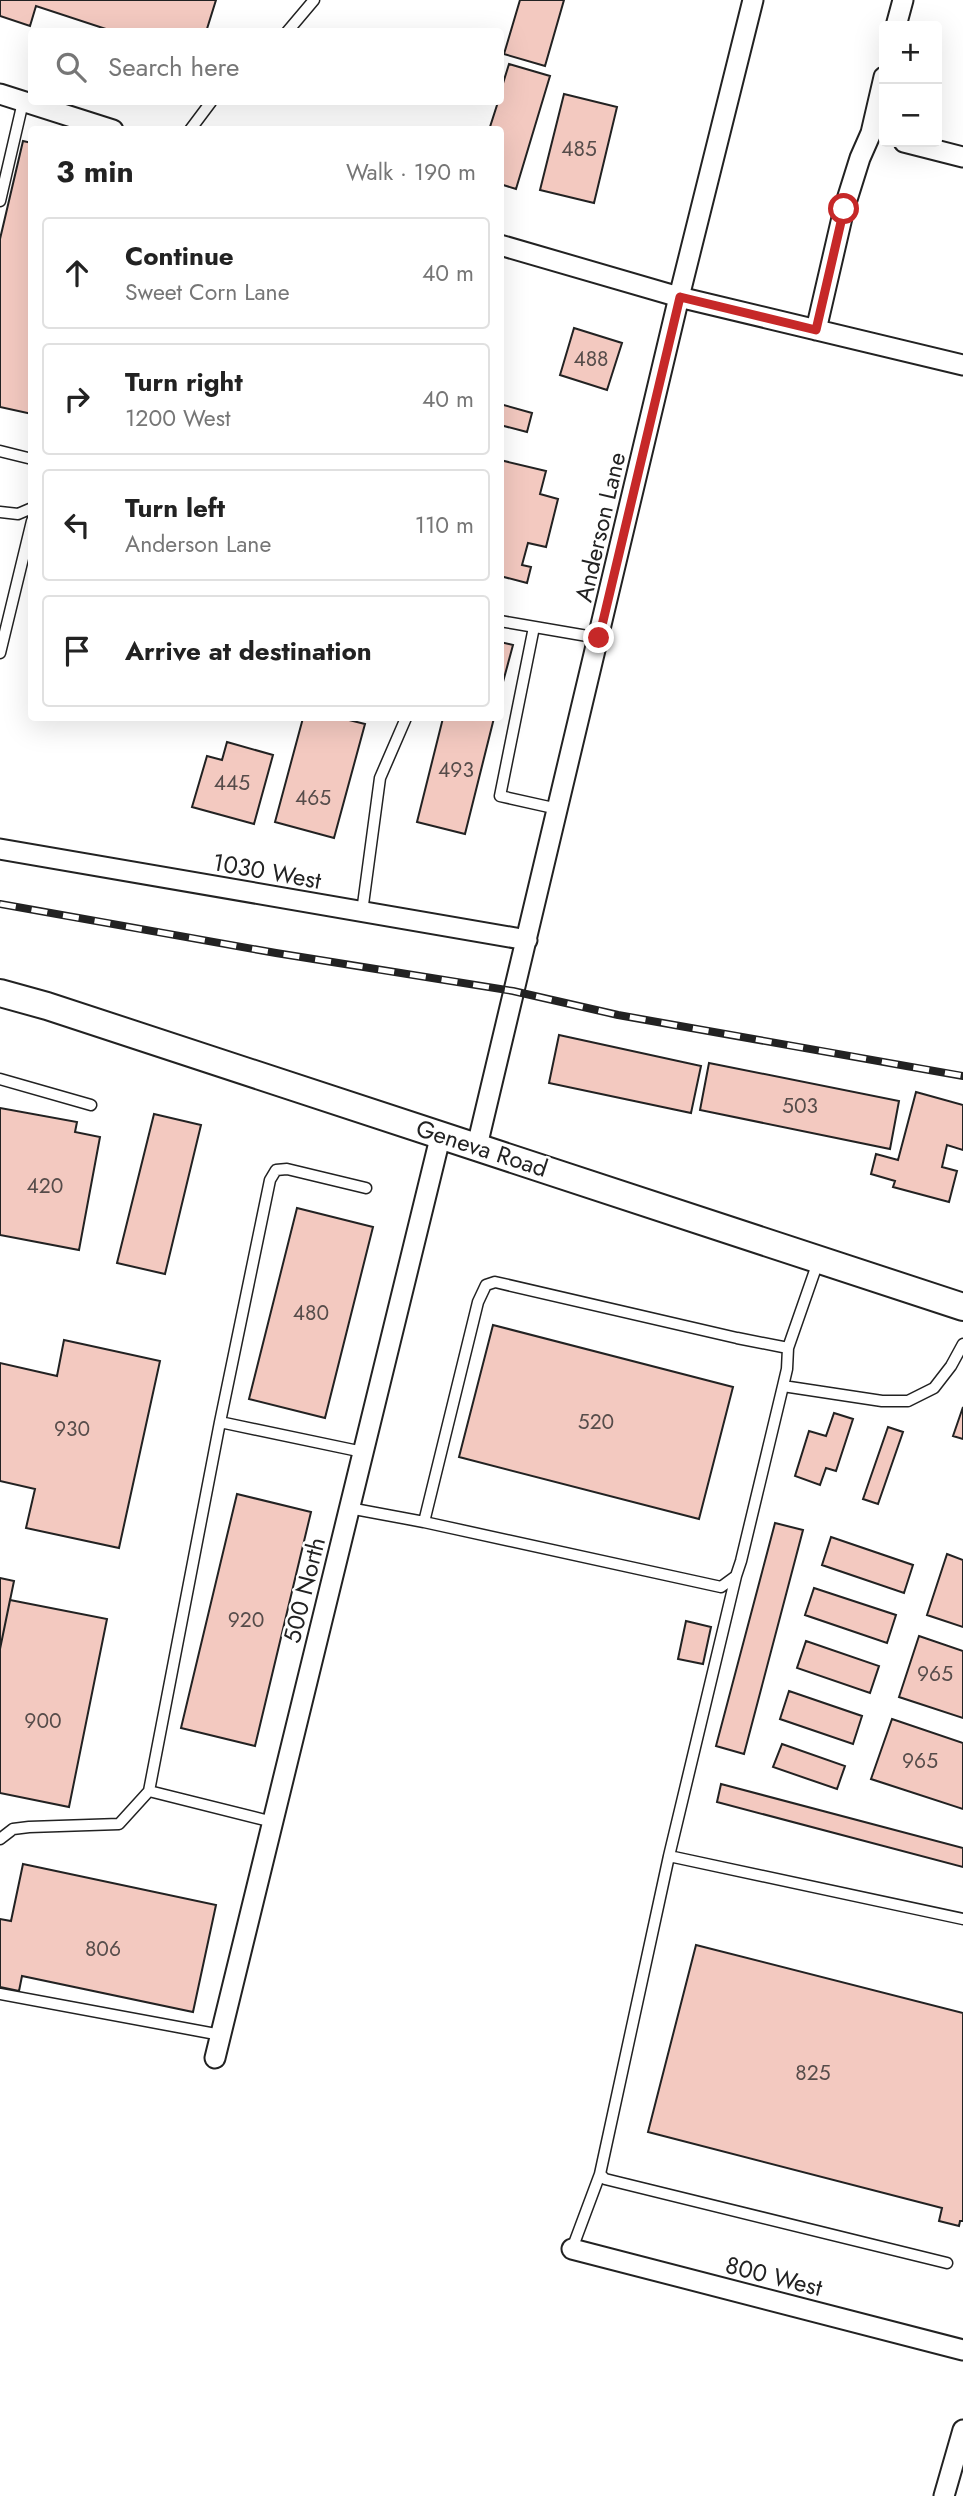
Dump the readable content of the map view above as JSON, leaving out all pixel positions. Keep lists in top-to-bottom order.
{
  "streets": {
    "main road": ["Geneva Road"],
    "street": [
      "Anderson Lane",
      "1030 West",
      "500 North",
      "800 West"
    ]
  },
  "crossings": [
    ["Anderson Lane", "1030 West"],
    ["Anderson Lane", "Geneva Road"],
    ["Geneva Road", "500 North"]
  ],
  "house_numbers": [
    "485",
    "488",
    "493",
    "445",
    "465",
    "503",
    "420",
    "480",
    "520",
    "930",
    "920",
    "965",
    "900",
    "965",
    "806",
    "825"
  ],
  "page": {
    "map_buttons": ["+", "−"],
    "search": "Search here",
    "heading": ["3 min", "Walk · 190 m"],
    "list": [
      ["Continue", "Sweet Corn Lane", "40 m"],
      ["Turn right", "1200 West", "40 m"],
      ["Turn left", "Anderson Lane", "110 m"],
      "Arrive at destination"
    ]
  }
}
